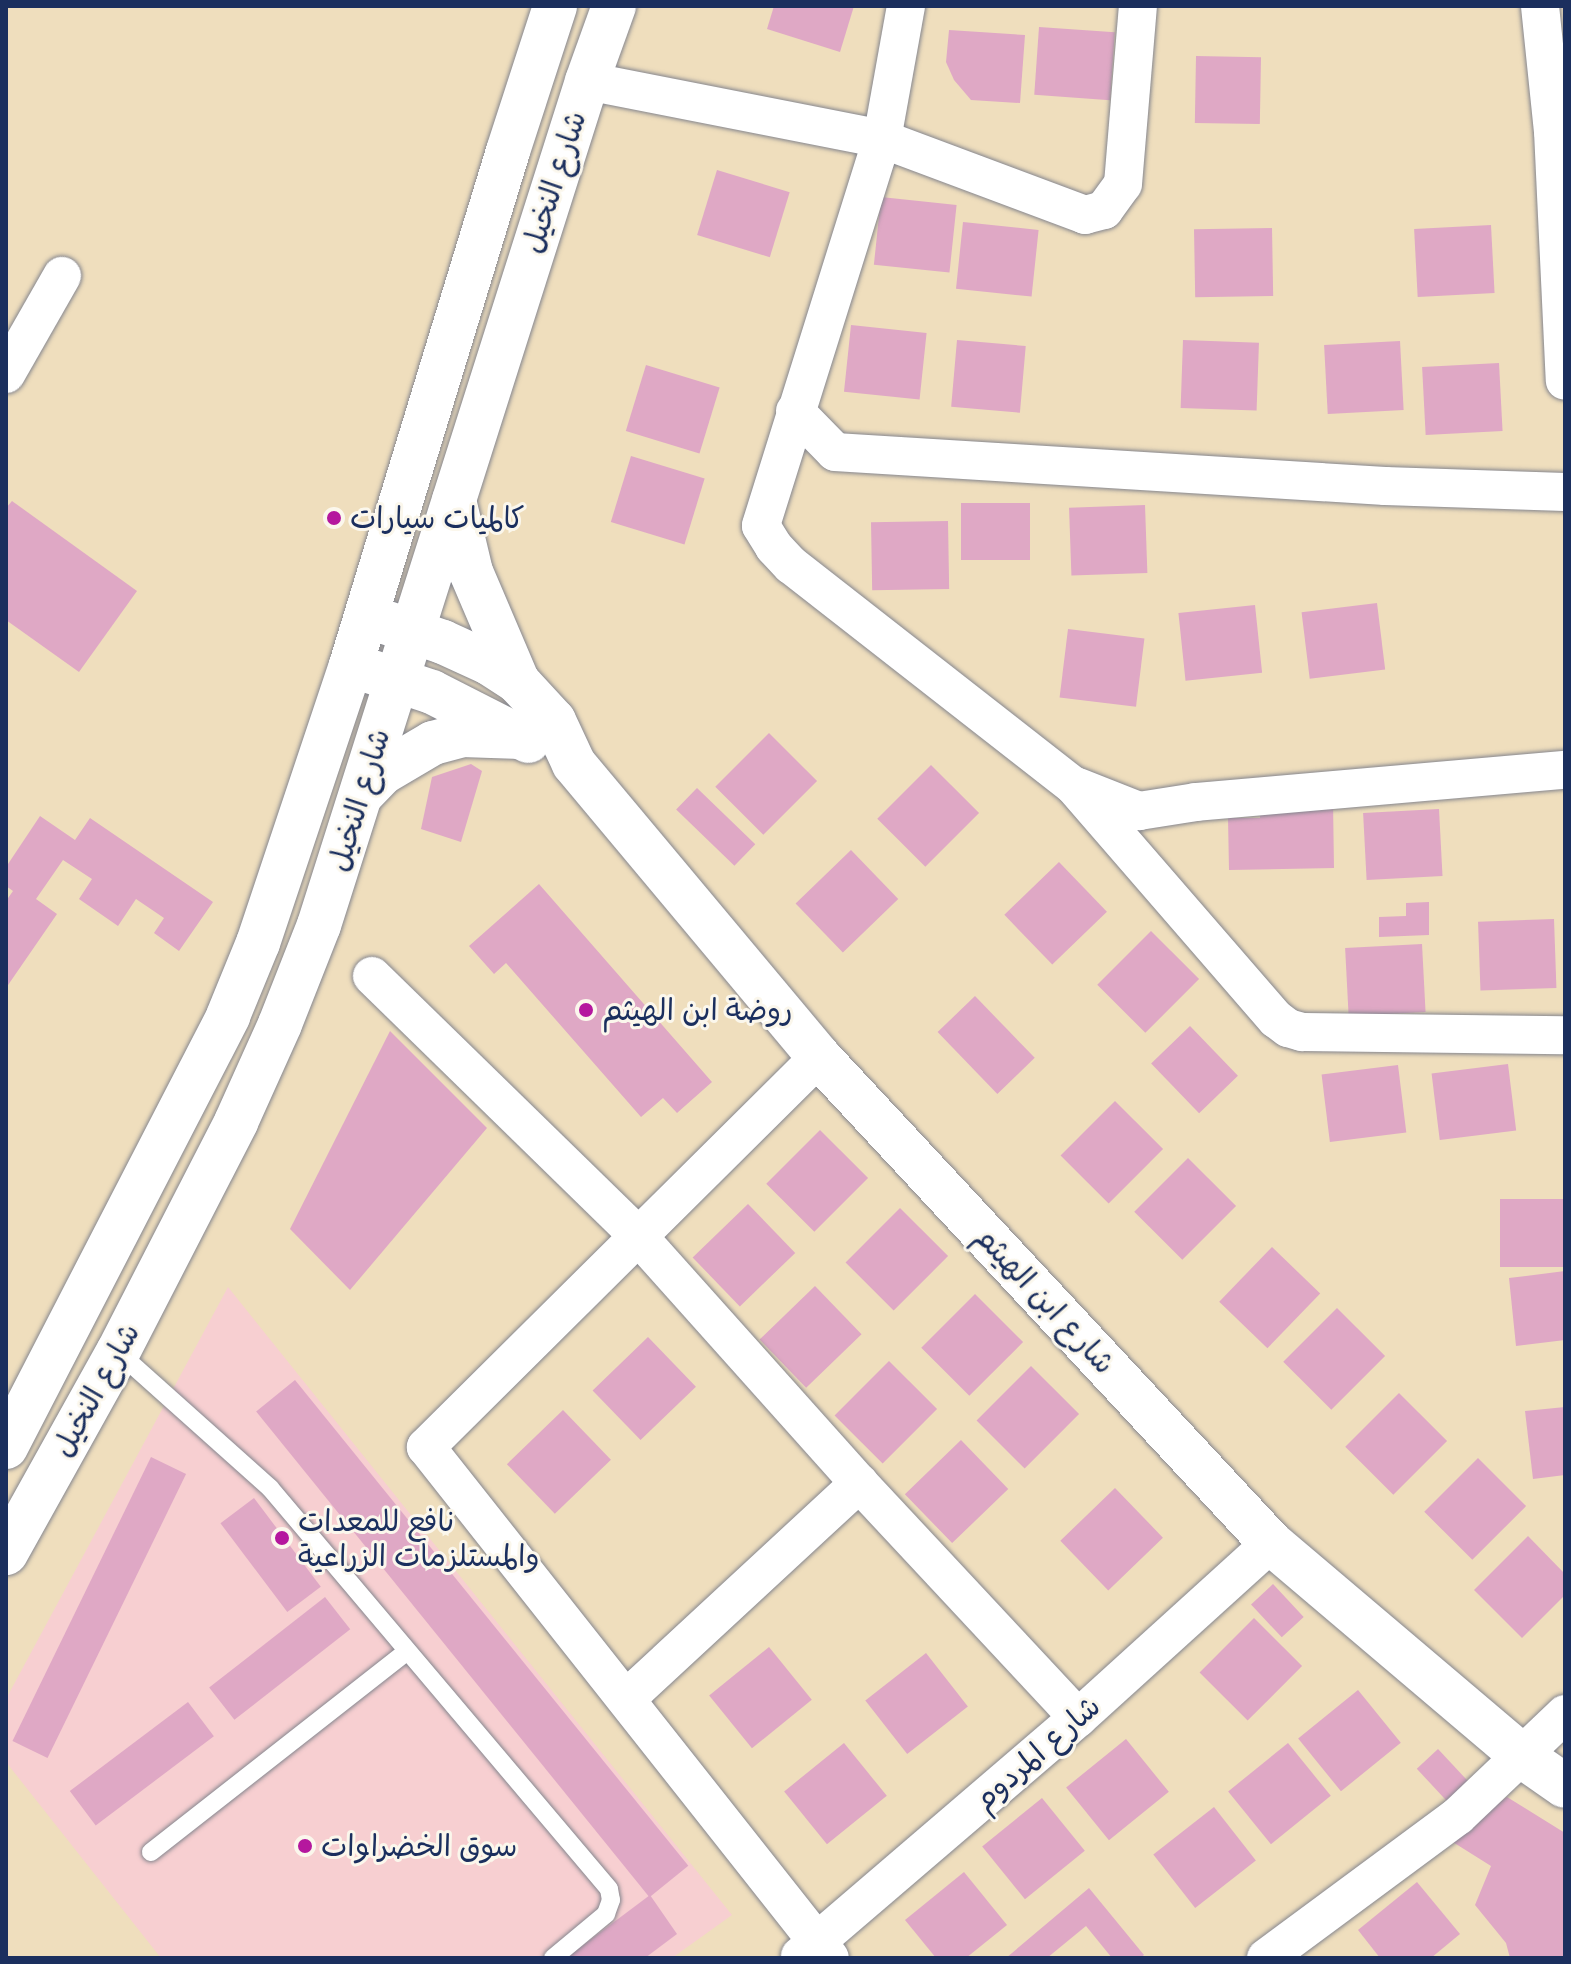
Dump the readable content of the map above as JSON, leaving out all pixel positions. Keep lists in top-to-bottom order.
{
  "streets": {
    "main road": ["شارع النخيل", "شارع ابن الهيثم"],
    "street": ["شارع المردوم"]
  },
  "crossings": [
    ["شارع ابن الهيثم", "شارع المردوم"]
  ],
  "places": [
    "كالميات سيارات",
    "روضة ابن الهيثم",
    "نافع للمعدات والمستلزمات الزراعية",
    "سوق الخضراوات"
  ]
}
